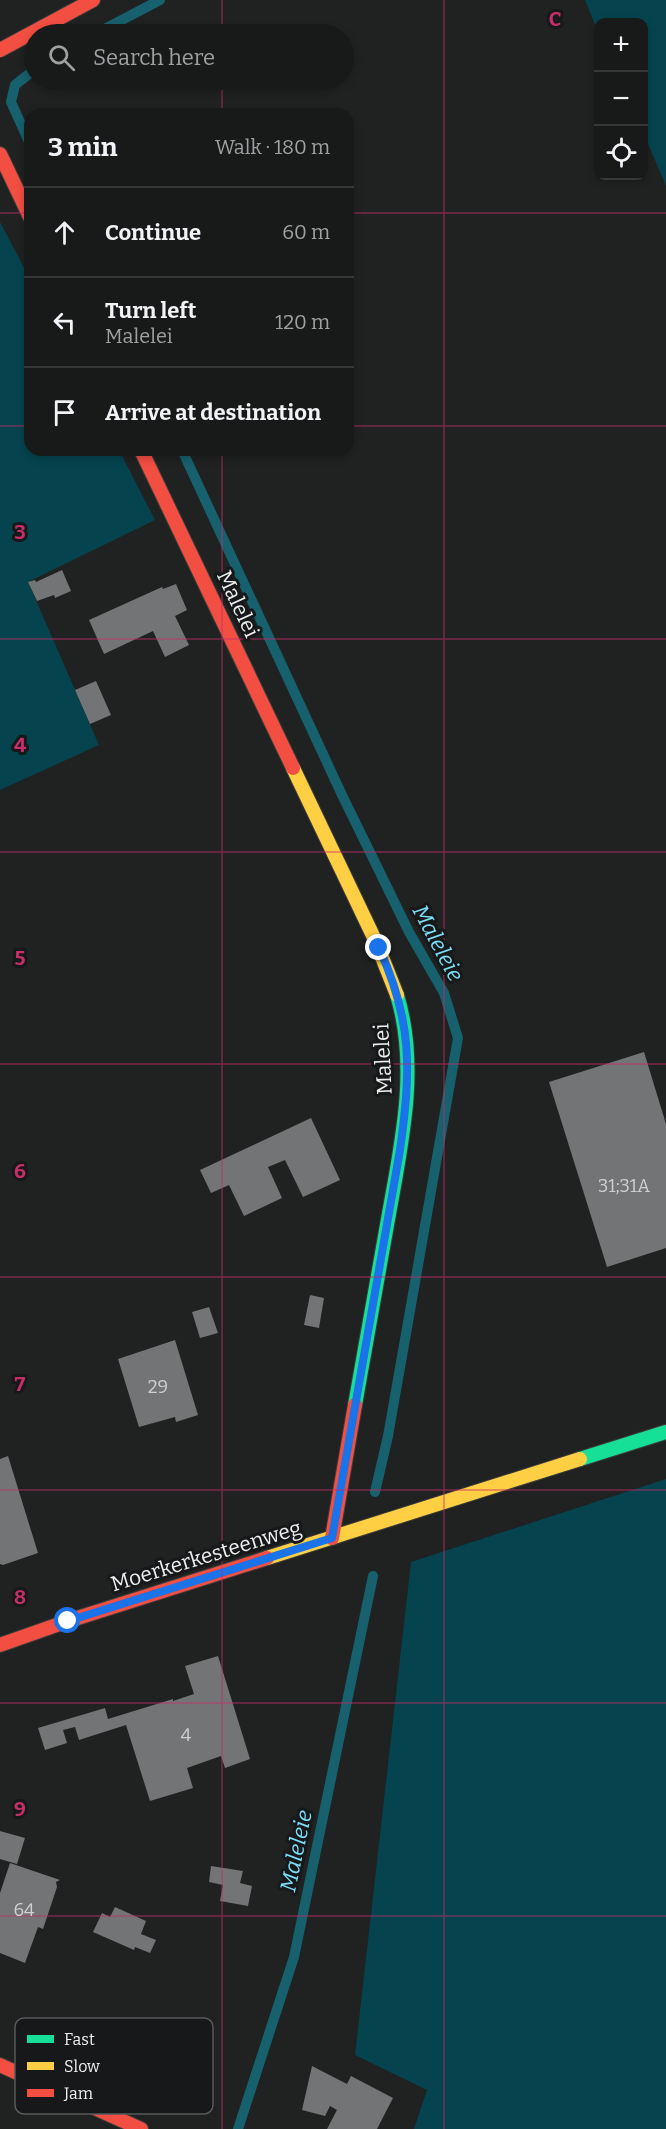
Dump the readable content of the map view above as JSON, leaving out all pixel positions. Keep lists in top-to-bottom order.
{
  "streets": {
    "street": ["Malelei", "Moerkerkesteenweg"]
  },
  "crossings": [
    ["Malelei", "Moerkerkesteenweg"]
  ],
  "water": ["Maleleie"],
  "house_numbers": [
    "31;31A",
    "29",
    "4",
    "64"
  ],
  "legend": ["Fast", "Slow", "Jam"],
  "page": {
    "map_buttons": ["+", "−"],
    "search": "Search here",
    "heading": ["3 min", "Walk · 180 m"],
    "list": [
      ["Continue", "60 m"],
      ["Turn left", "Malelei", "120 m"],
      "Arrive at destination"
    ]
  },
  "grid": {
    "columns": ["C"],
    "rows": [
      "3",
      "4",
      "5",
      "6",
      "7",
      "8",
      "9"
    ]
  }
}
